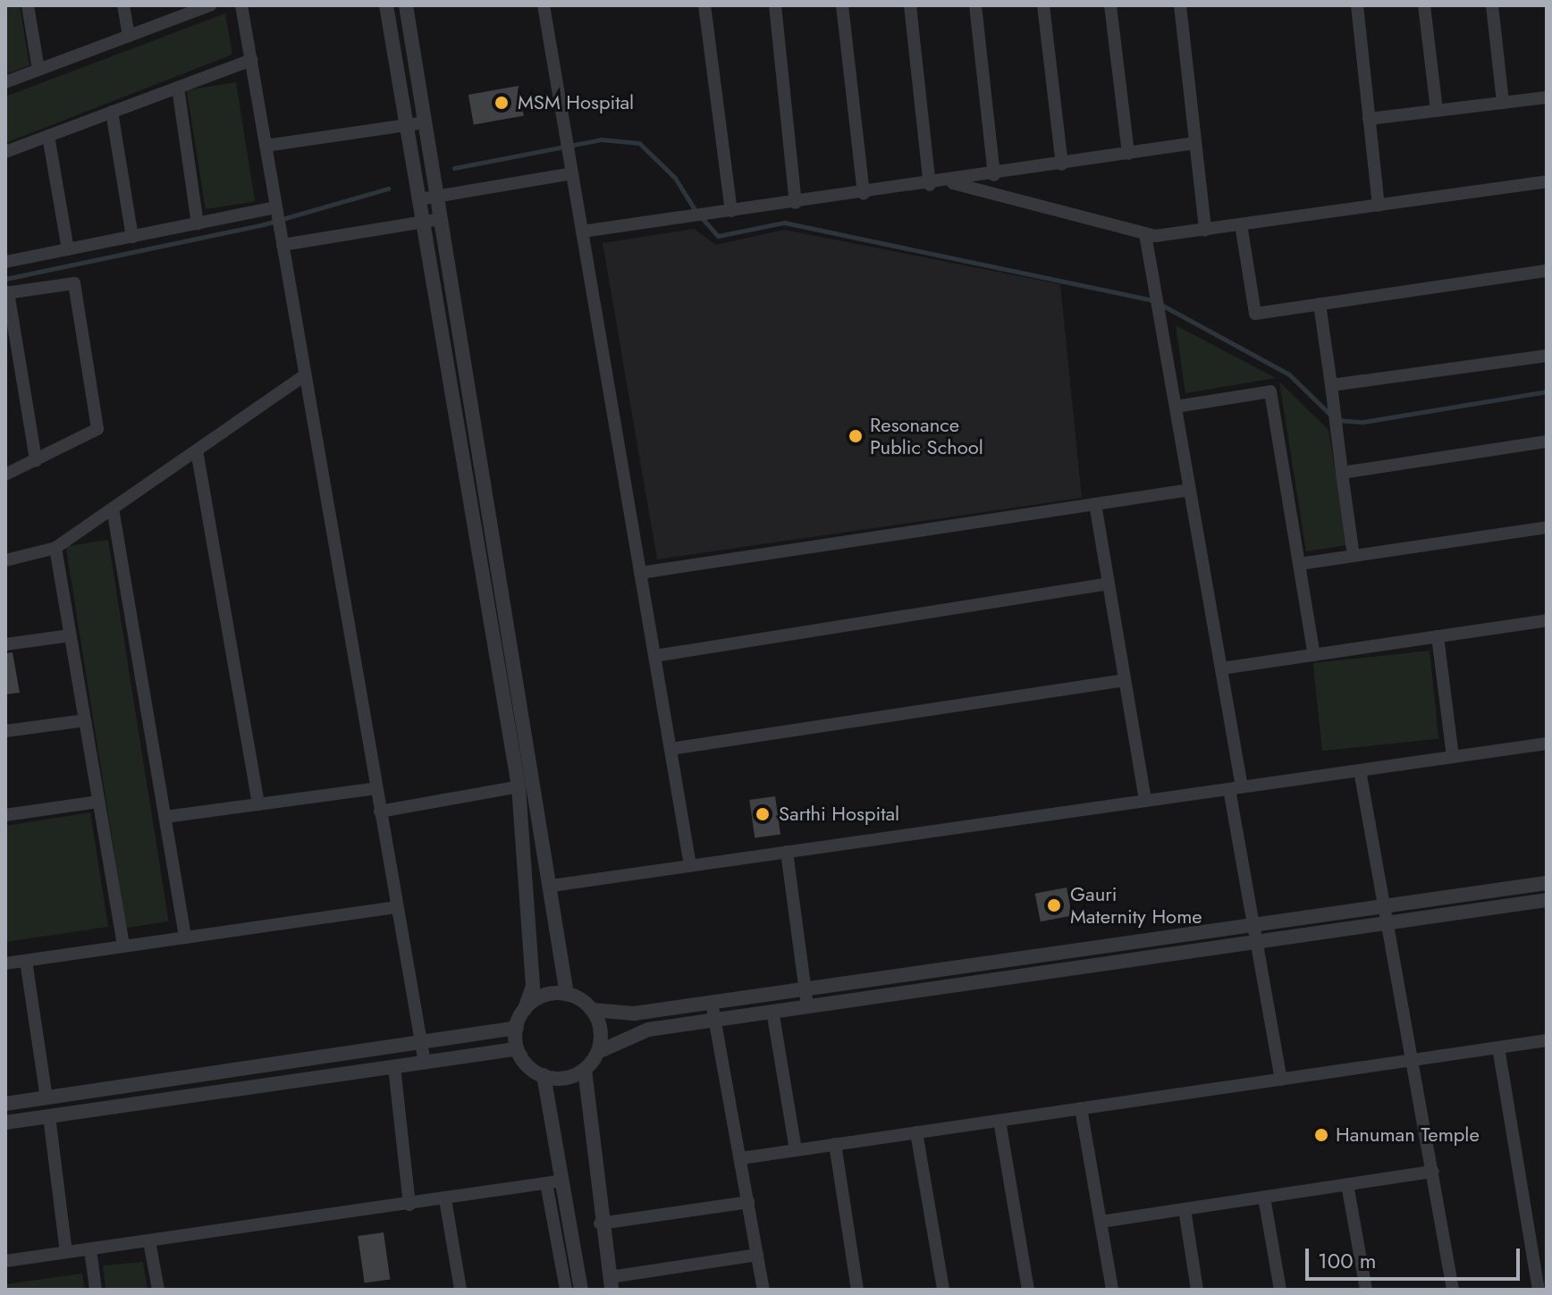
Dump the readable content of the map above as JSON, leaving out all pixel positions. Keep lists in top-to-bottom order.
{
  "places": [
    "MSM Hospital",
    "Resonance Public School",
    "Sarthi Hospital",
    "Gauri Maternity Home",
    "Hanuman Temple"
  ],
  "scale_bar": "100 m"
}
